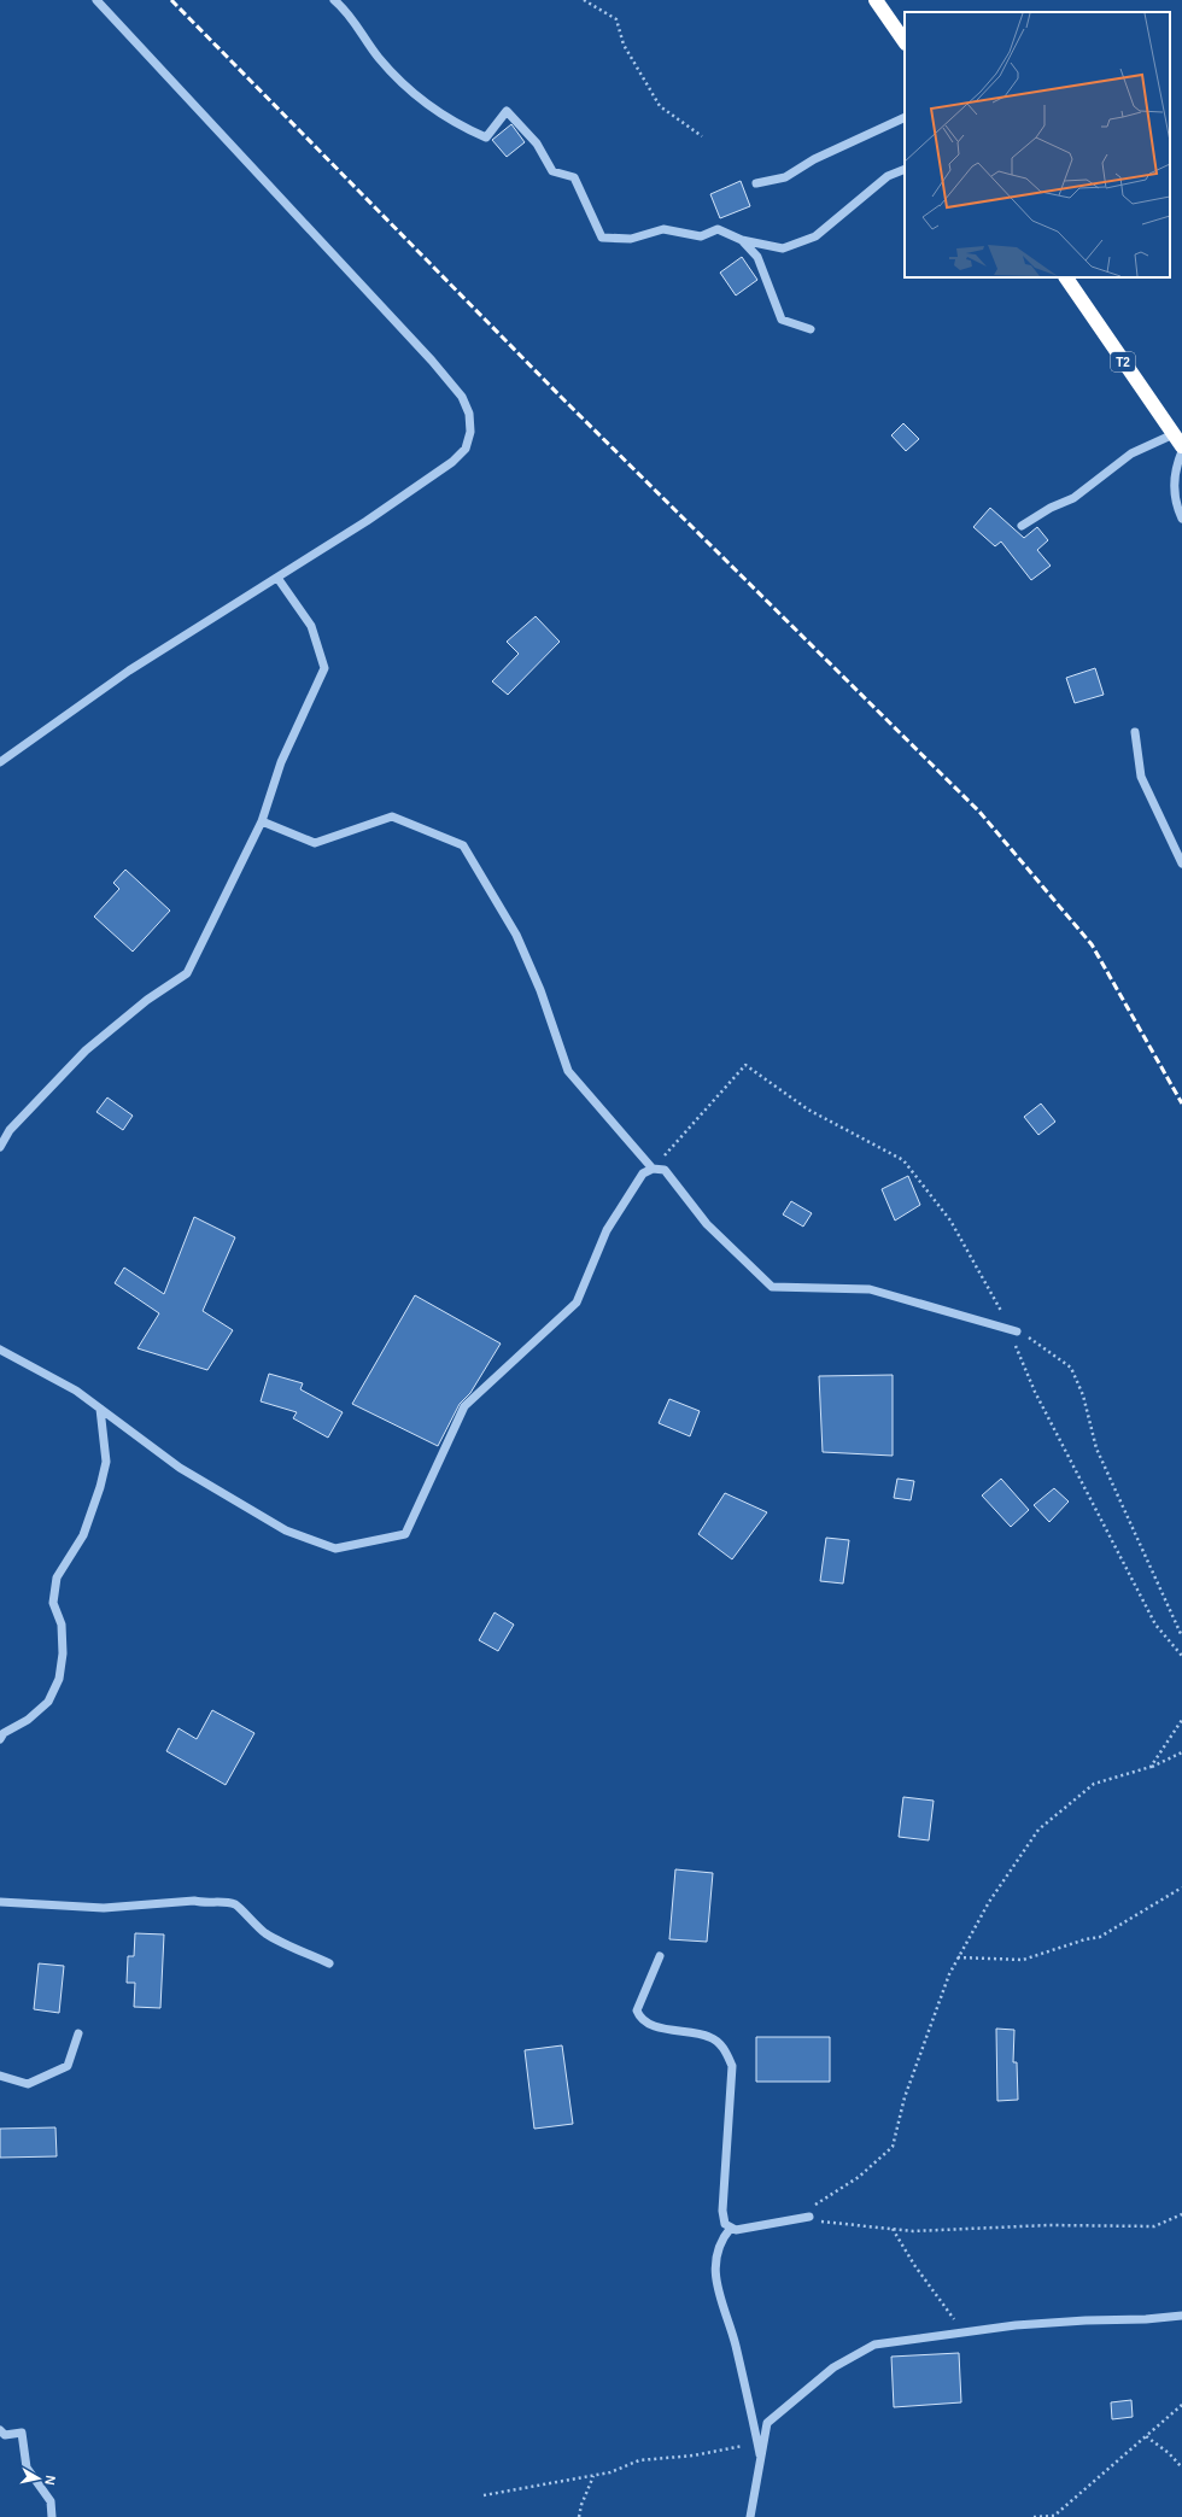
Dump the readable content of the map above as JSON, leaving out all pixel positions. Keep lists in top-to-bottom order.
{
  "streets": {
    "highway": ["T2"]
  },
  "north": "right"
}
